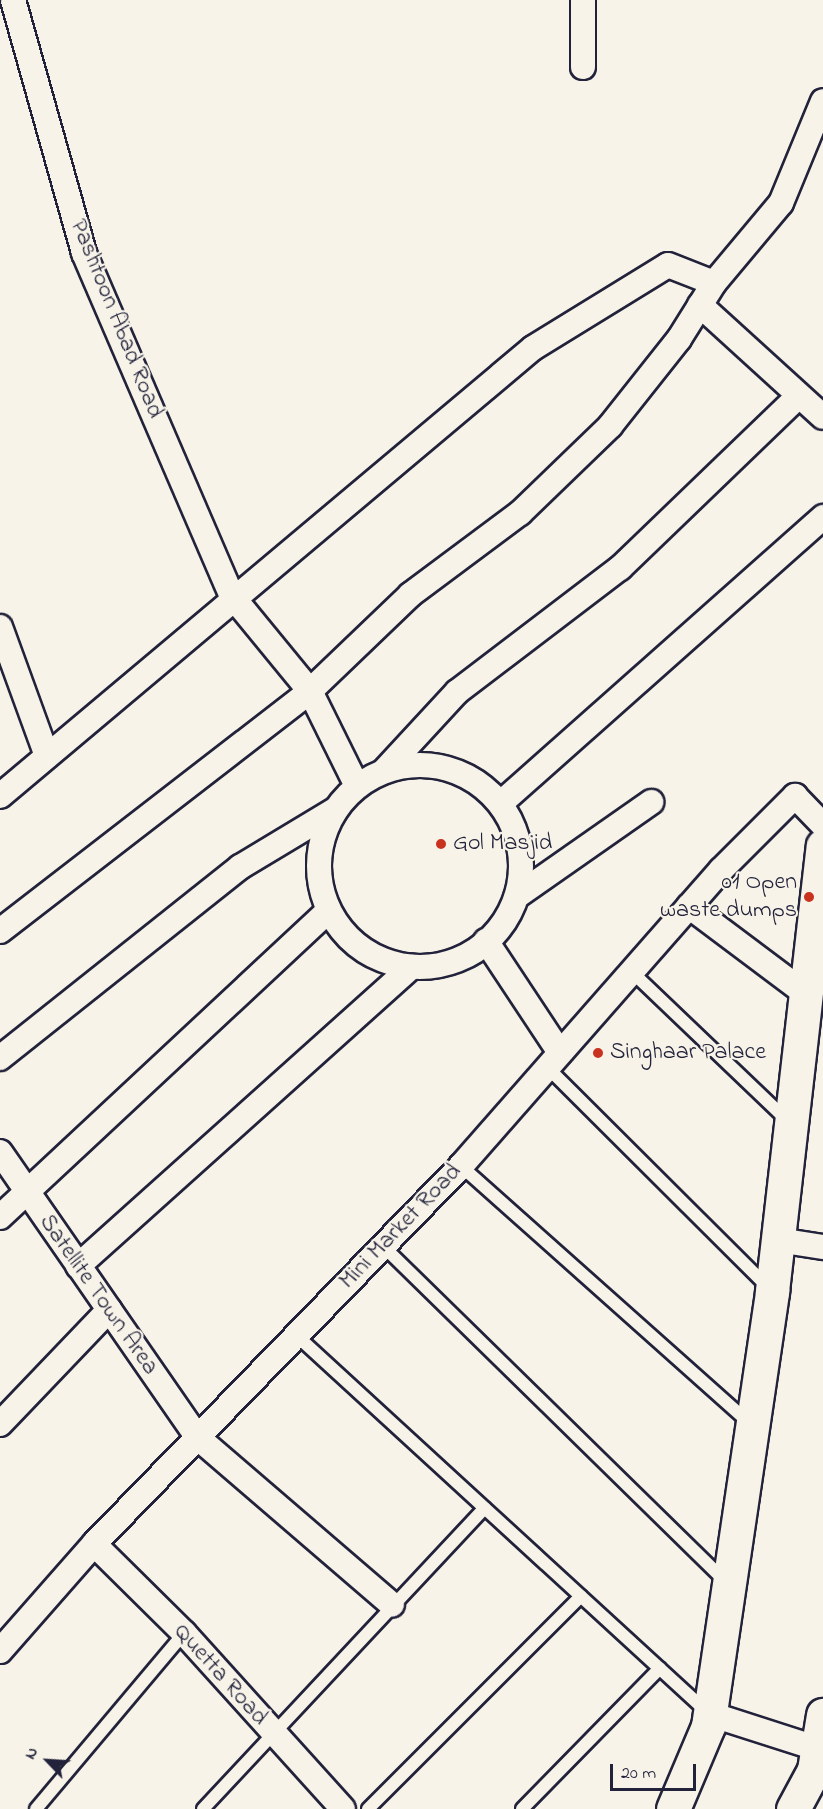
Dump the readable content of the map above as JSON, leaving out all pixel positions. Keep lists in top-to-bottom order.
{
  "streets": {
    "street": [
      "Pashtoon Abad Road",
      "Mini Market Road",
      "Satellite Town Area",
      "Quetta Road"
    ]
  },
  "crossings": [
    ["Mini Market Road", "Satellite Town Area"],
    ["Mini Market Road", "Quetta Road"]
  ],
  "places": ["Gol Masjid", "01 Open waste dumps", "Singhaar Palace"],
  "scale_bar": "20 m",
  "north": "top left"
}
